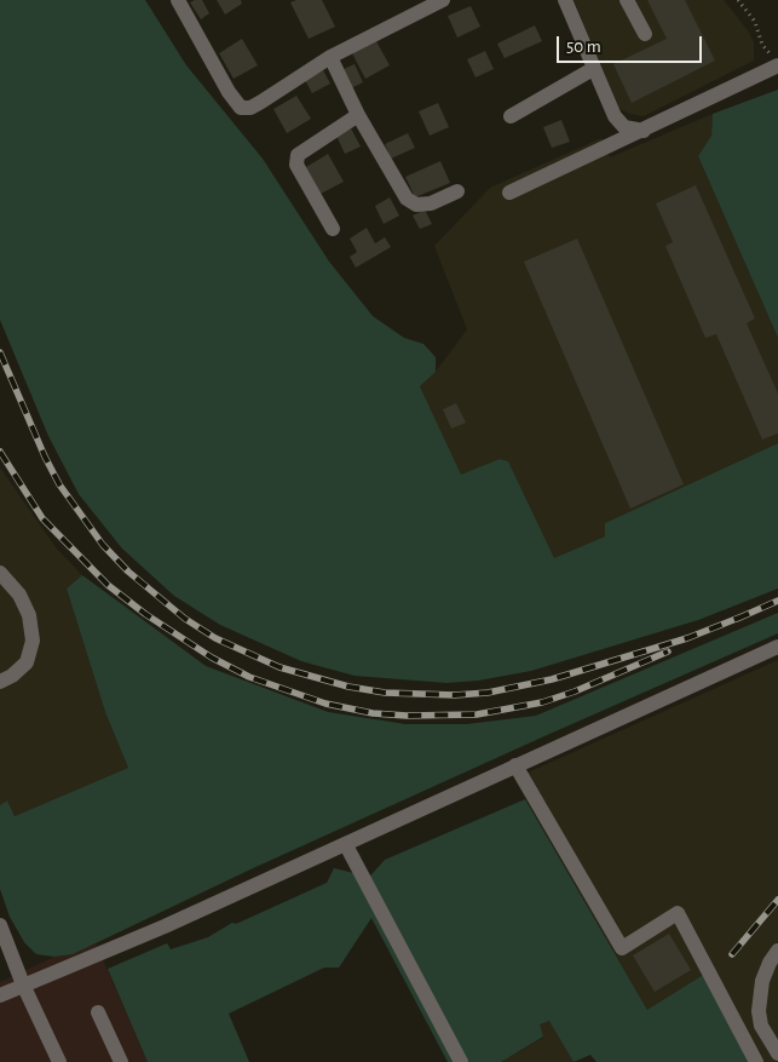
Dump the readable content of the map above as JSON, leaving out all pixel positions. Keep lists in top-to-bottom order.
{
  "scale_bar": "50 m"
}
